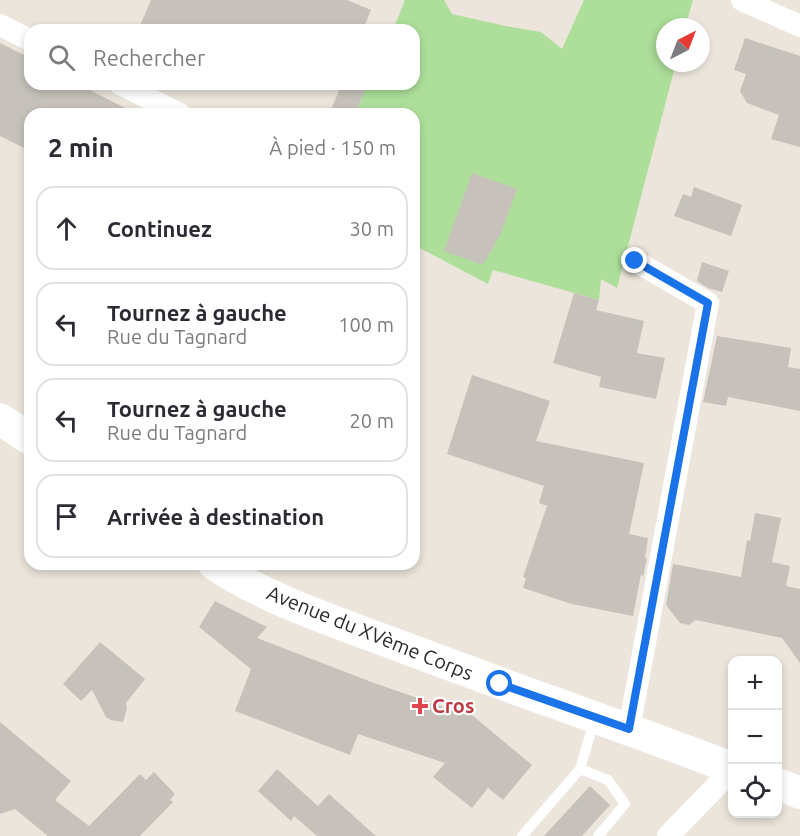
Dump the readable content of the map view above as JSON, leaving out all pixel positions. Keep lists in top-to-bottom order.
{
  "streets": {
    "main road": ["Avenue du XVème Corps"]
  },
  "places": {
    "health": ["Cros"]
  },
  "north": "top right",
  "page": {
    "search": "Rechercher",
    "heading": ["2 min", "À pied · 150 m"],
    "list": [
      ["Continuez", "30 m"],
      ["Tournez à gauche", "Rue du Tagnard", "100 m"],
      ["Tournez à gauche", "Rue du Tagnard", "20 m"],
      "Arrivée à destination"
    ],
    "map_buttons": ["+", "−"]
  }
}
